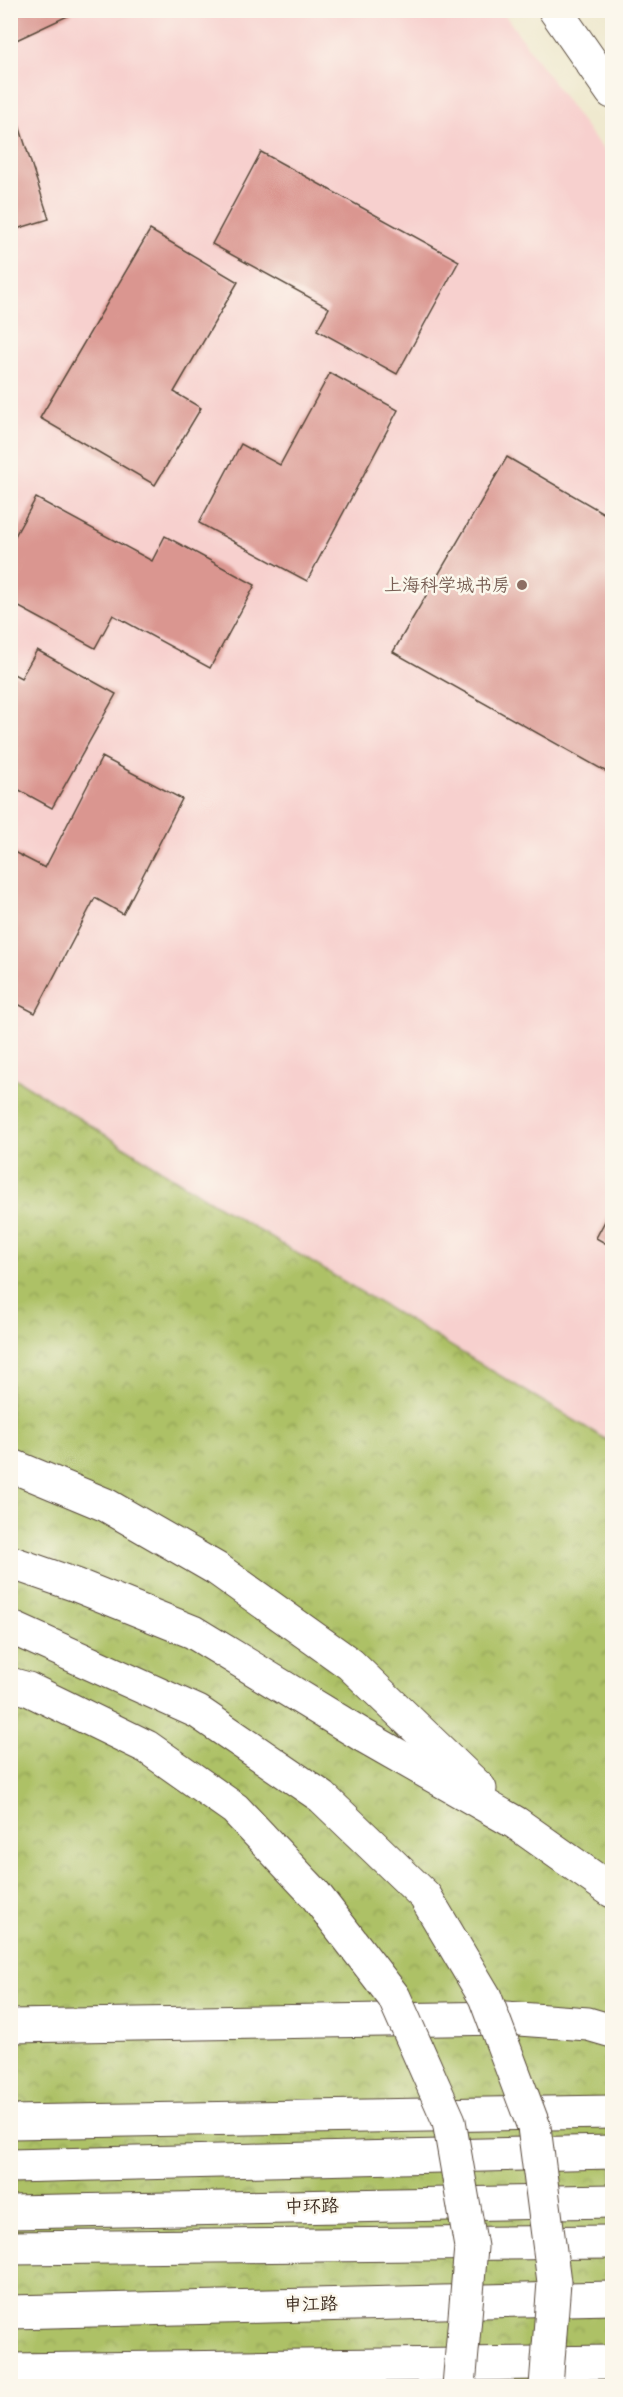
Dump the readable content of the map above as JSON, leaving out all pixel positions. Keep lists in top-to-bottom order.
{
  "streets": {
    "main road": ["中环路", "申江路"]
  },
  "places": ["上海科学城书房"]
}
